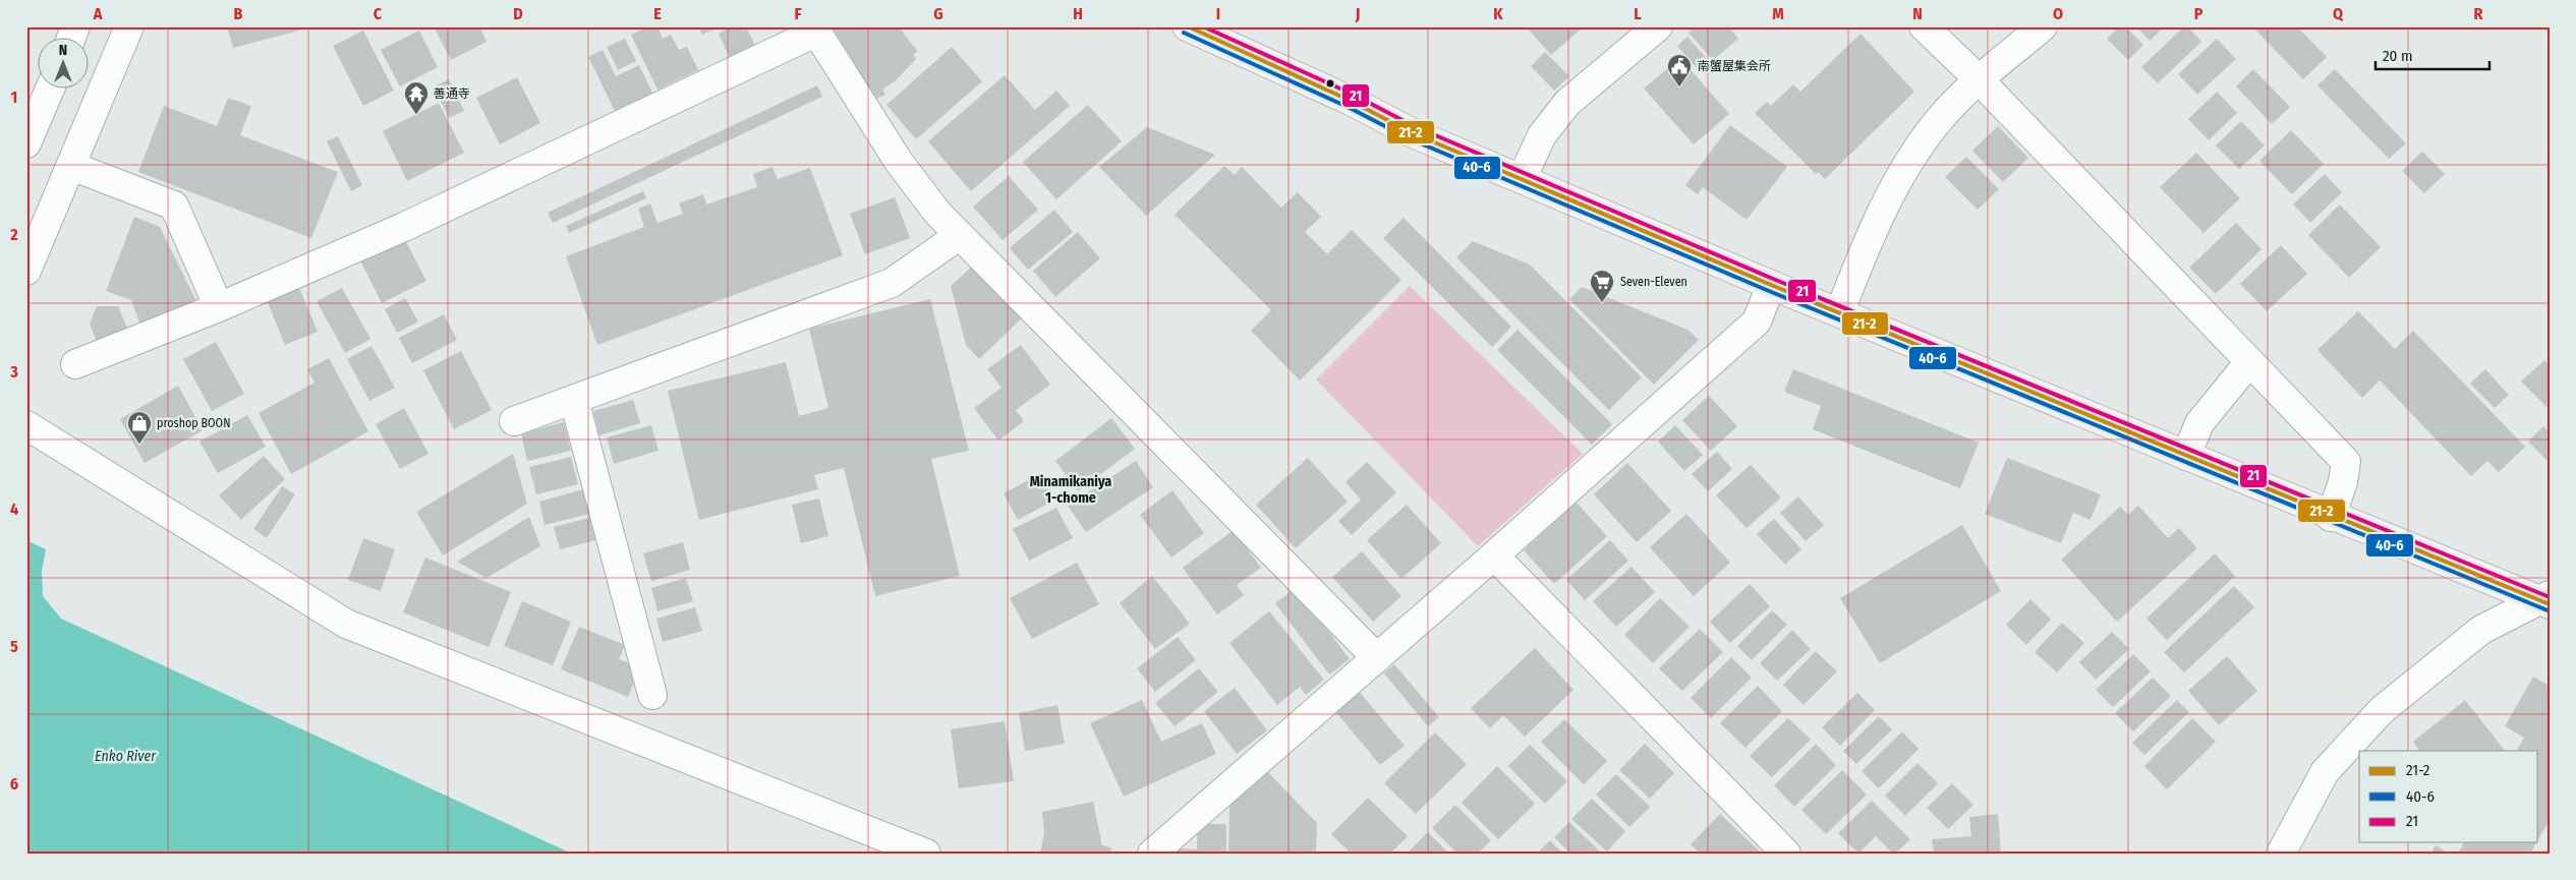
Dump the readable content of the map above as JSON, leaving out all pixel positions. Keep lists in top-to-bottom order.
{
  "districts": ["Minamikaniya 1-chome"],
  "water": ["Enko River"],
  "places": {
    "public building": ["南蟹屋集会所"],
    "temple": ["善通寺"],
    "supermarket": ["Seven-Eleven"],
    "shop": ["proshop BOON"]
  },
  "lines": ["transit line 21-2", "transit line 21", "transit line 40-6"],
  "legend": ["21-2", "40-6", "21"],
  "scale_bar": "20 m",
  "north": "top",
  "grid": {
    "columns": [
      "A",
      "B",
      "C",
      "D",
      "E",
      "F",
      "G",
      "H",
      "I",
      "J",
      "K",
      "L",
      "M",
      "N",
      "O",
      "P",
      "Q",
      "R"
    ],
    "rows": [
      "1",
      "2",
      "3",
      "4",
      "5",
      "6"
    ]
  }
}
